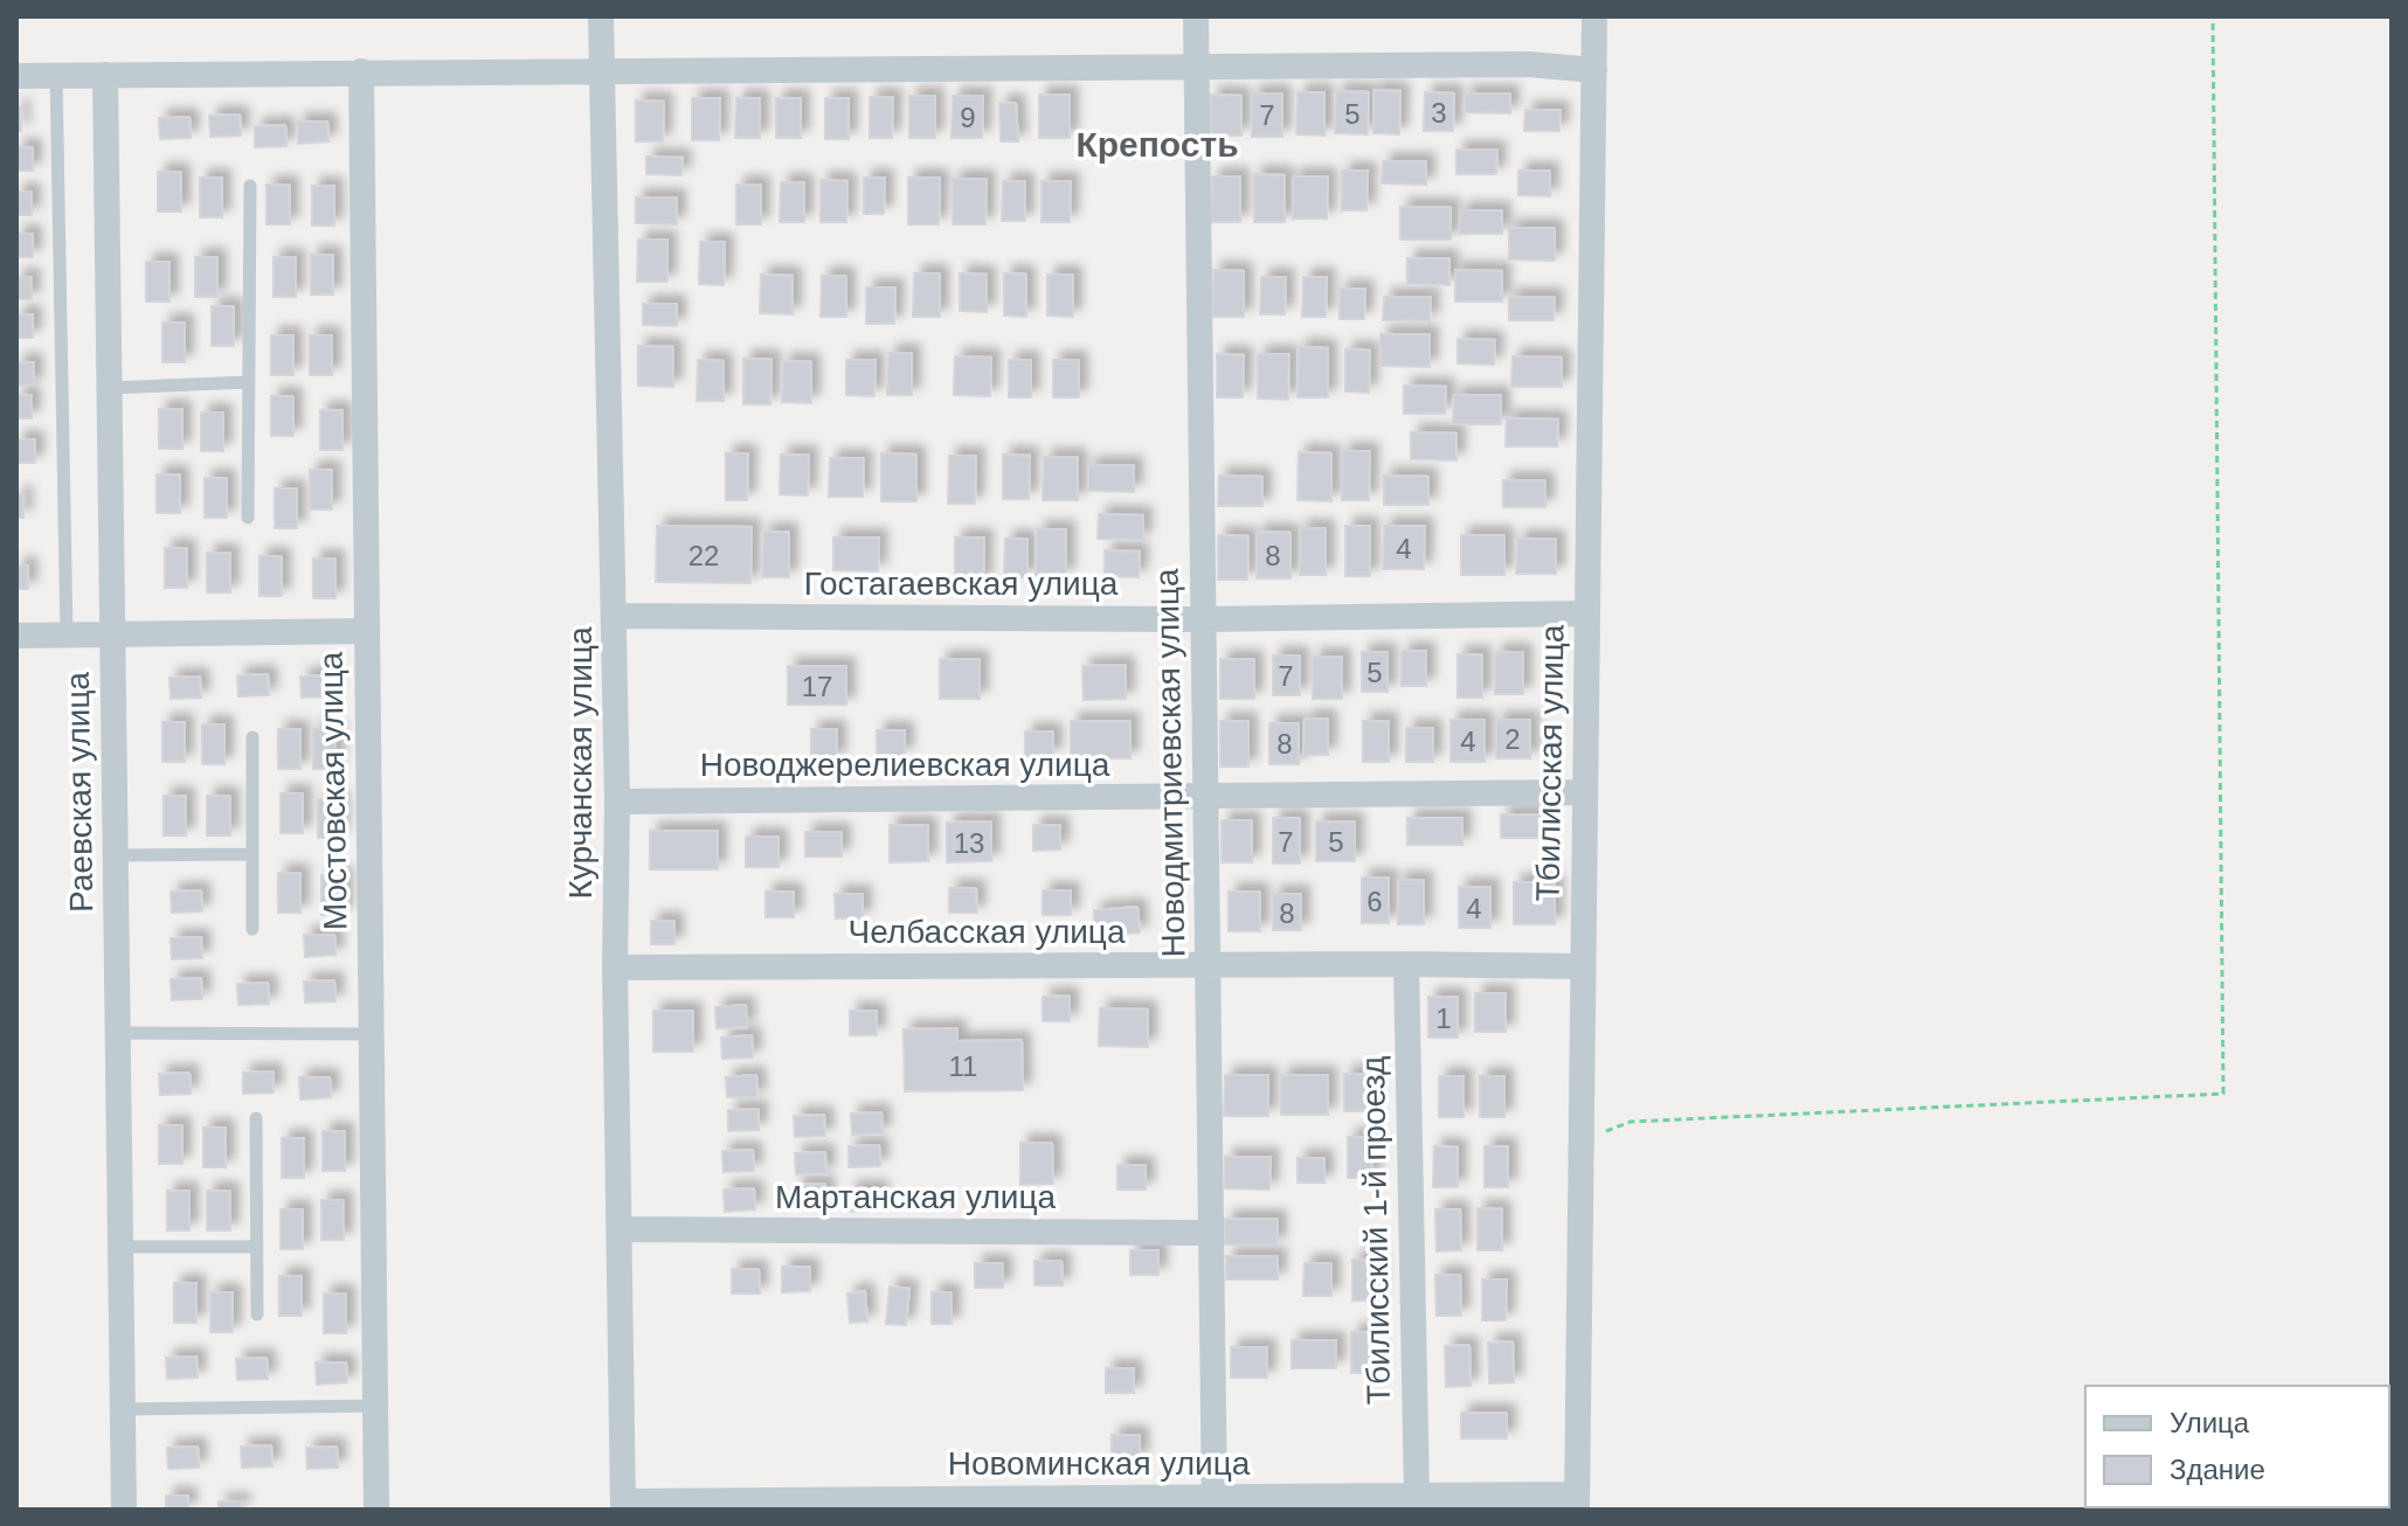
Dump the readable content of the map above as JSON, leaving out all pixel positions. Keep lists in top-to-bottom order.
{
  "streets": {
    "street": [
      "Гостагаевская улица",
      "Курчанская улица",
      "Новодмитриевская улица",
      "Тбилисская улица",
      "Новоджерелиевская улица",
      "Мостовская улица",
      "Раевская улица",
      "Челбасская улица",
      "Мартанская улица",
      "Тбилисский 1-й проезд",
      "Новоминская улица"
    ]
  },
  "crossings": [
    ["Гостагаевская улица", "Курчанская улица"],
    ["Гостагаевская улица", "Новодмитриевская улица"],
    ["Гостагаевская улица", "Тбилисская улица"],
    ["Курчанская улица", "Новоджерелиевская улица"],
    ["Курчанская улица", "Челбасская улица"],
    ["Курчанская улица", "Мартанская улица"],
    ["Курчанская улица", "Новоминская улица"],
    ["Новодмитриевская улица", "Новоджерелиевская улица"],
    ["Новодмитриевская улица", "Челбасская улица"],
    ["Новодмитриевская улица", "Мартанская улица"],
    ["Новодмитриевская улица", "Новоминская улица"],
    ["Тбилисская улица", "Новоджерелиевская улица"],
    ["Тбилисская улица", "Челбасская улица"],
    ["Тбилисская улица", "Новоминская улица"],
    ["Челбасская улица", "Тбилисский 1-й проезд"],
    ["Тбилисский 1-й проезд", "Новоминская улица"]
  ],
  "districts": ["Крепость"],
  "house_numbers": [
    "3",
    "5",
    "7",
    "9",
    "4",
    "22",
    "8",
    "5",
    "7",
    "17",
    "2",
    "4",
    "8",
    "7",
    "5",
    "13",
    "6",
    "4",
    "8",
    "1",
    "11"
  ],
  "legend": ["Улица", "Здание"]
}
